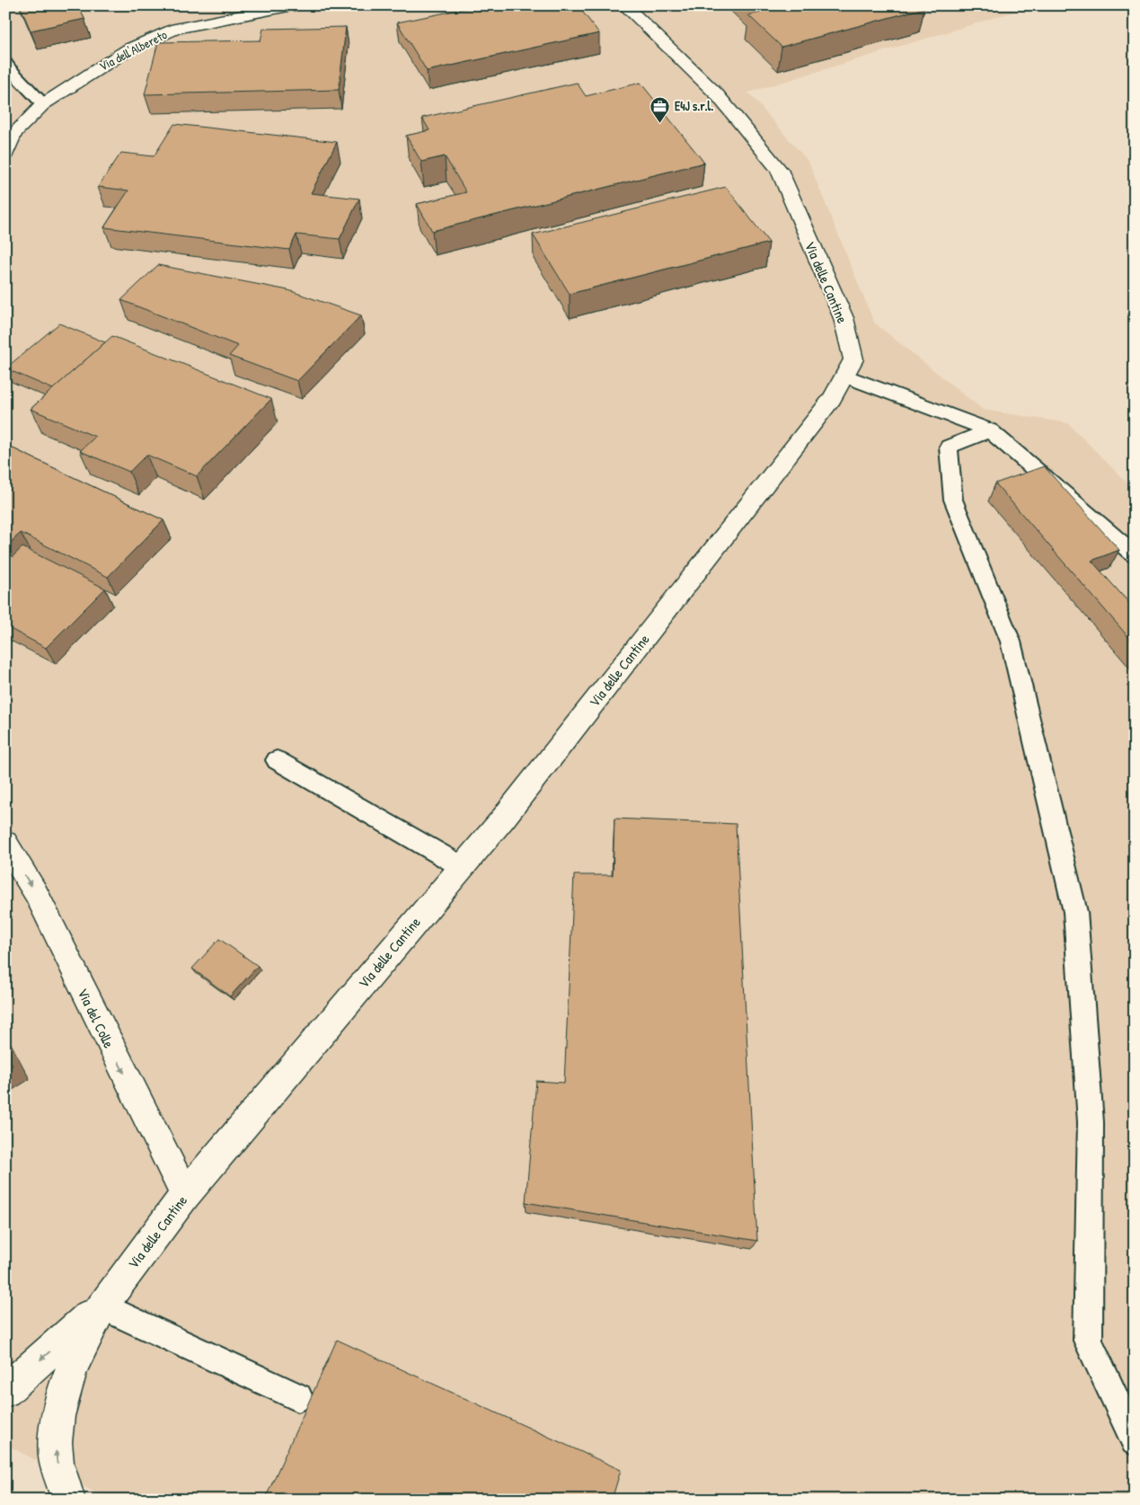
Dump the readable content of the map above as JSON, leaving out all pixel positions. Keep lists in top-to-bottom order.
{
  "streets": {
    "street": ["Via dell'Albereto", "Via delle Cantine", "Via del Colle"]
  },
  "crossings": [
    ["Via delle Cantine", "Via del Colle"]
  ],
  "one_way": ["Via del Colle"],
  "places": {
    "office": ["E4J s.r.l."]
  }
}
